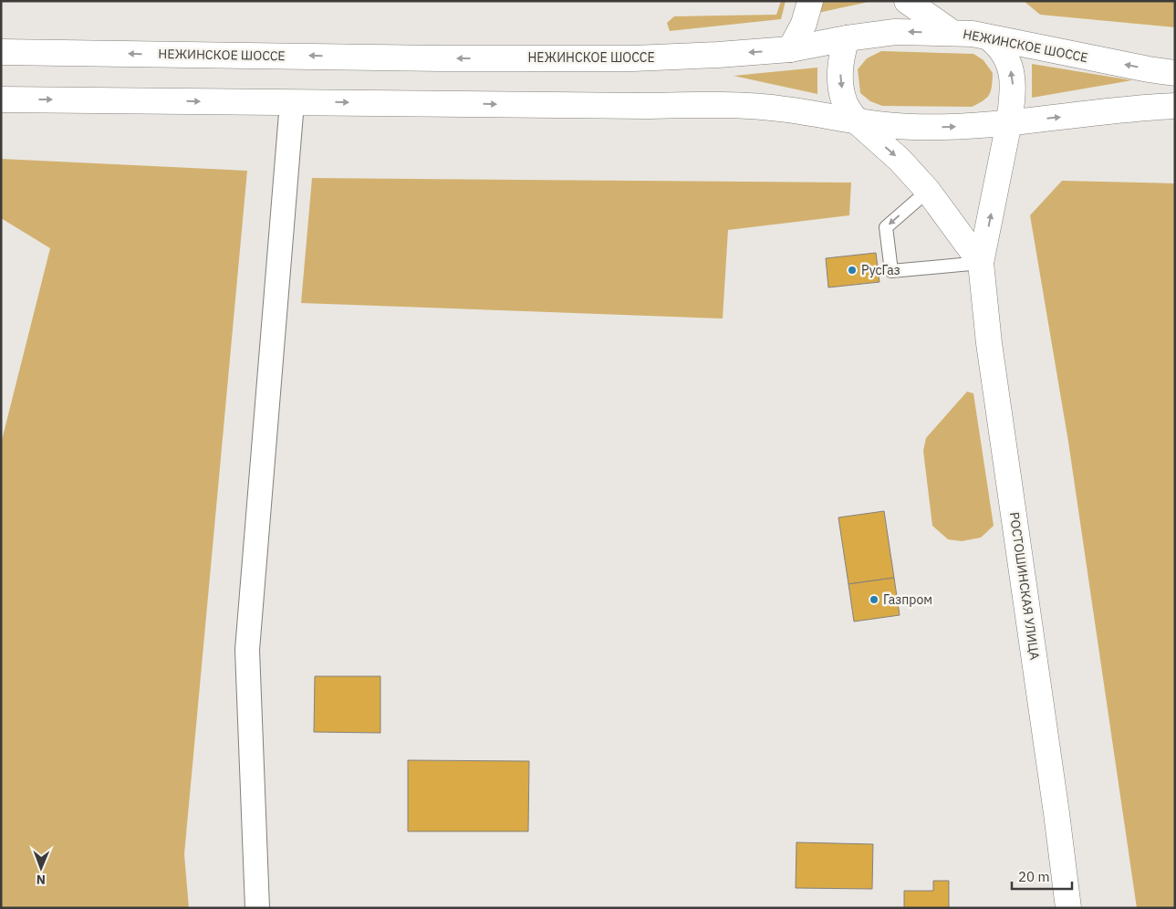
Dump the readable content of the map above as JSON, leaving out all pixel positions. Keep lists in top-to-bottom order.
{
  "streets": {
    "main road": ["НЕЖИНСКОЕ ШОССЕ", "РОСТОШИНСКАЯ УЛИЦА"]
  },
  "crossings": [
    ["НЕЖИНСКОЕ ШОССЕ", "РОСТОШИНСКАЯ УЛИЦА"]
  ],
  "places": ["РусГаз", "Газпром"],
  "scale_bar": "20 m",
  "north": "bottom"
}
